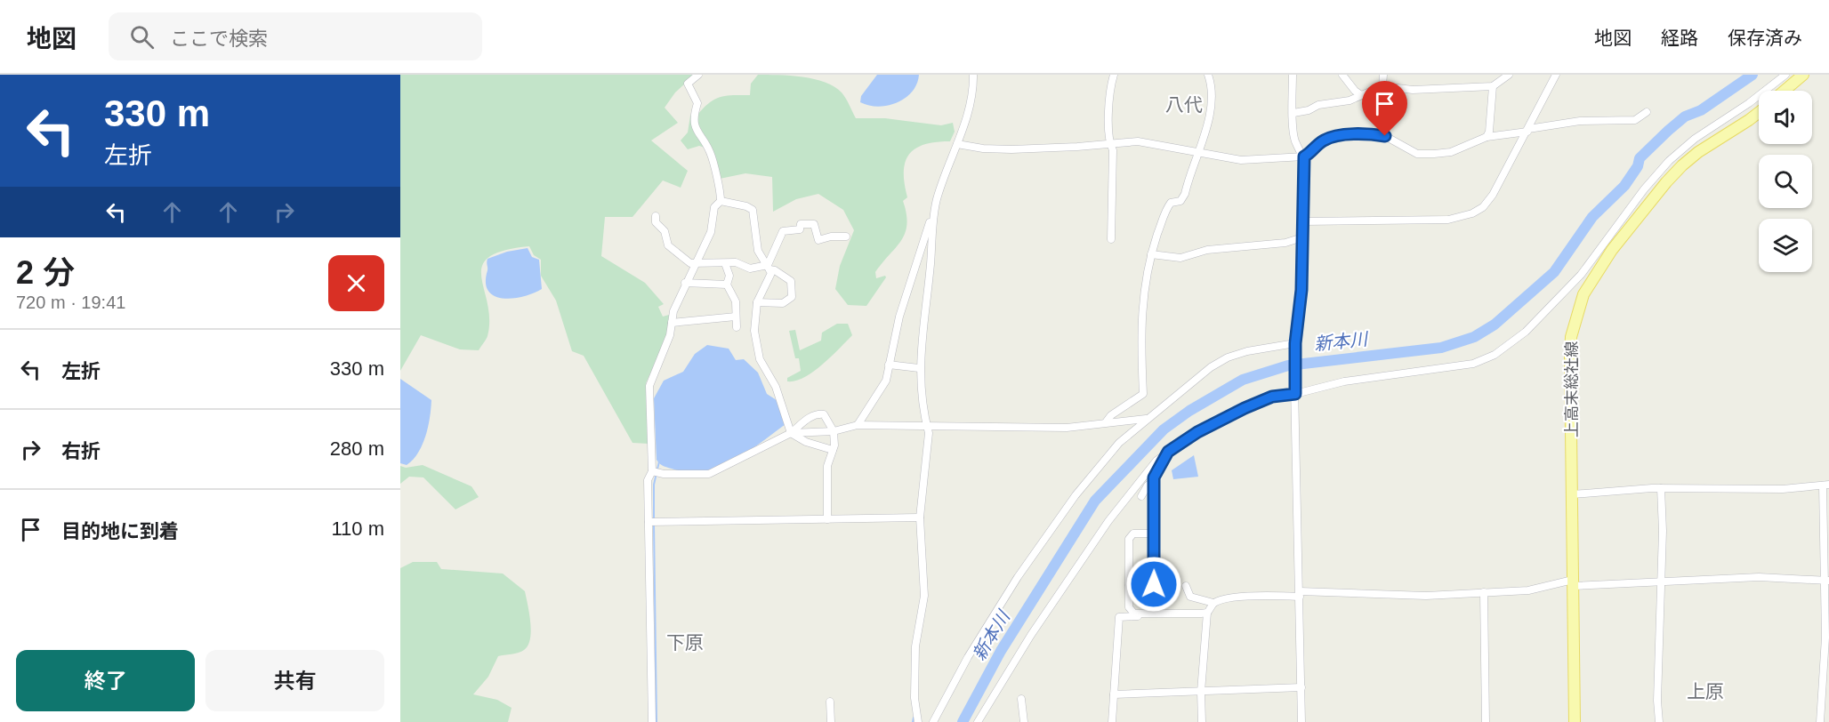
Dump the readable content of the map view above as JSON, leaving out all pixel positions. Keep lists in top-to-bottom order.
{
  "streets": {
    "main road": ["上高末総社線"]
  },
  "districts": ["八代", "下原", "上原"],
  "water": ["新本川"],
  "page": {
    "header": "地図",
    "search": "ここで検索",
    "nav": ["地図", "経路", "保存済み"],
    "turn": ["330 m", "左折"],
    "heading": ["2 分", "720 m · 19:41"],
    "list": [
      {
        "name": "左折",
        "value": "330 m"
      },
      {
        "name": "右折",
        "value": "280 m"
      },
      {
        "name": "目的地に到着",
        "value": "110 m"
      }
    ],
    "buttons": ["終了", "共有"]
  }
}
